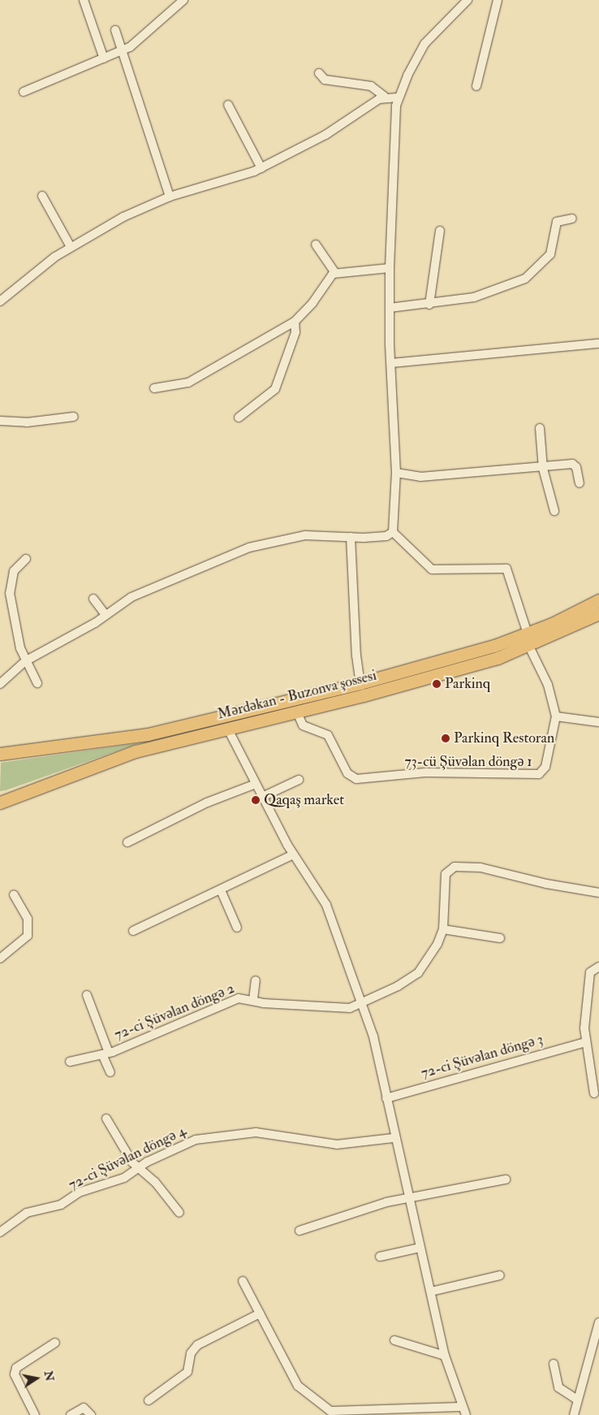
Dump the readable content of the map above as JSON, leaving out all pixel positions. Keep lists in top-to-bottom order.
{
  "streets": {
    "main road": ["Mərdəkan - Buzonva şossesi"],
    "street": [
      "73-cü Şüvəlan döngə 1",
      "72-ci Şüvəlan döngə 2",
      "72-ci Şüvəlan döngə 3",
      "72-ci Şüvəlan döngə 4"
    ]
  },
  "crossings": [
    ["Mərdəkan - Buzonva şossesi", "73-cü Şüvəlan döngə 1"]
  ],
  "places": ["Parkinq", "Parkinq Restoran", "Qaqaş market"],
  "north": "right"
}
